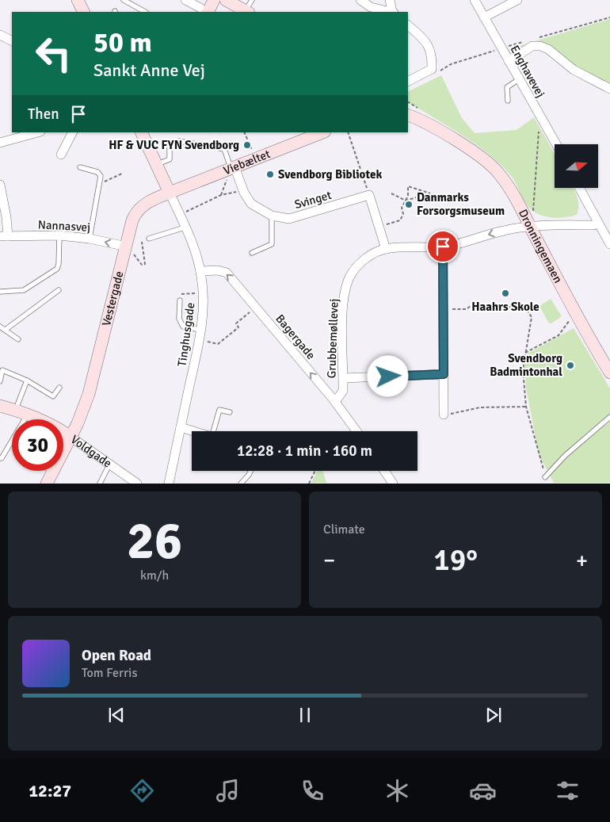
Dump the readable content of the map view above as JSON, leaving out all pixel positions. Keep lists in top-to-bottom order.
{
  "streets": {
    "street": [
      "Enghavevej",
      "Viebæltet",
      "Svinget",
      "Nannasvej",
      "Dronningemaen",
      "Vestergade",
      "Tinghusgade",
      "Bagergade",
      "Grubbemøllevej",
      "Voldgade"
    ]
  },
  "crossings": [
    ["Viebæltet", "Svinget"],
    ["Viebæltet", "Vestergade"],
    ["Viebæltet", "Tinghusgade"],
    ["Nannasvej", "Vestergade"],
    ["Dronningemaen", "Grubbemøllevej"],
    ["Vestergade", "Tinghusgade"],
    ["Vestergade", "Voldgade"],
    ["Tinghusgade", "Bagergade"],
    ["Bagergade", "Grubbemøllevej"]
  ],
  "one_way": ["Bagergade"],
  "places": [
    "HF & VUC FYN Svendborg",
    "Svendborg Bibliotek",
    "Danmarks Forsorgsmuseum",
    "Haahrs Skole",
    "Svendborg Badmintonhal"
  ],
  "north": "right",
  "page": {
    "turn": ["50 m", "Sankt Anne Vej"],
    "then": "Then",
    "limit": "30",
    "trip": "12:28 · 1 min · 160 m",
    "tile": [
      ["26", "km/h"],
      "Climate"
    ],
    "heat": ["−", "19°", "+"],
    "song": ["Open Road", "Tom Ferris"],
    "tabs": "12:27"
  }
}
